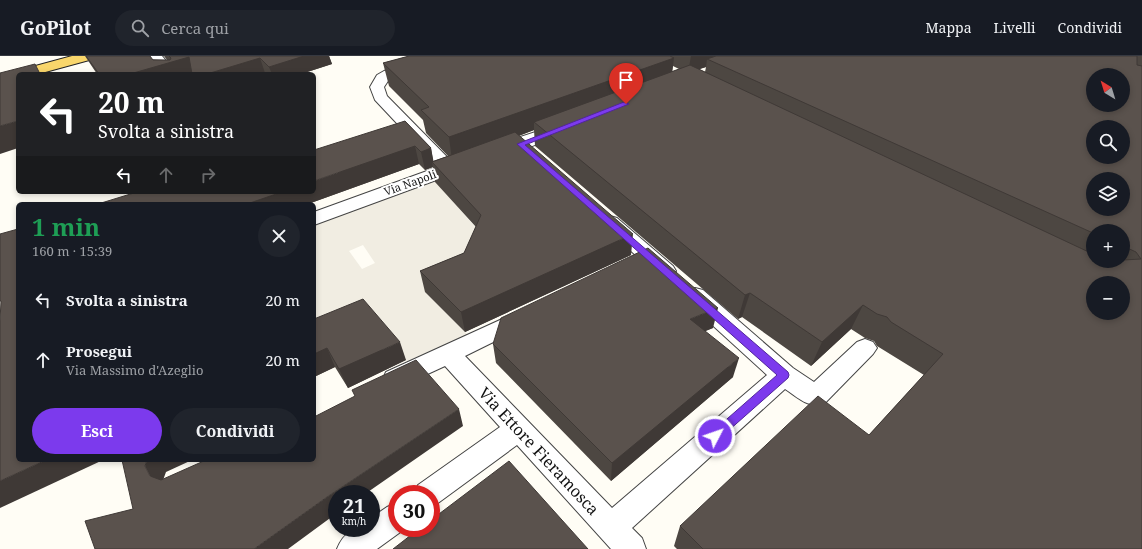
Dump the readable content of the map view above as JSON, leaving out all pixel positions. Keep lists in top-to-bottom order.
{
  "streets": {
    "street": ["Via Napoli", "Via Ettore Fieramosca"]
  },
  "north": "top left",
  "page": {
    "header": "GoPilot",
    "search": "Cerca qui",
    "nav": ["Mappa", "Livelli", "Condividi"],
    "map_buttons": ["+", "−"],
    "turn": ["20 m", "Svolta a sinistra"],
    "heading": ["1 min", "160 m · 15:39"],
    "list": [
      {
        "name": "Svolta a sinistra",
        "value": "20 m"
      },
      {
        "name": "Prosegui",
        "note": "Via Massimo d'Azeglio",
        "value": "20 m"
      }
    ],
    "buttons": ["Esci", "Condividi"],
    "speed": "21 km/h",
    "limit": "30"
  }
}
